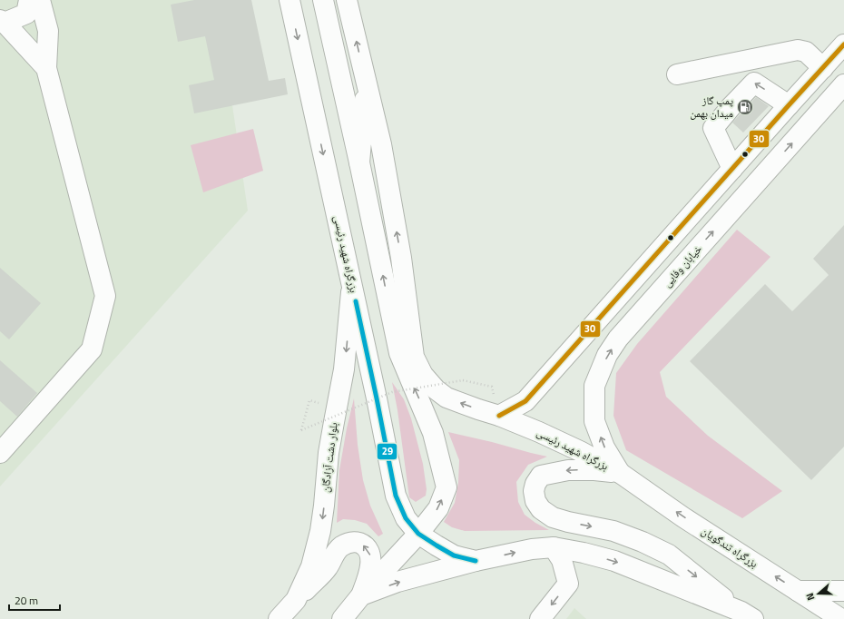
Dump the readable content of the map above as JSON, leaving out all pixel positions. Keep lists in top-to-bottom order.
{
  "streets": {
    "main road": [
      "بزرگراه شهید رئیسی",
      "خیابان وفایی",
      "بلوار دشت آزادگان",
      "بزرگراه تندگویان"
    ]
  },
  "crossings": [
    ["بزرگراه شهید رئیسی", "خیابان وفایی"],
    ["بزرگراه شهید رئیسی", "بلوار دشت آزادگان"],
    ["بزرگراه شهید رئیسی", "بزرگراه تندگویان"],
    ["خیابان وفایی", "بزرگراه تندگویان"]
  ],
  "places": {
    "fuel station": ["پمپ گاز میدان بهمن"]
  },
  "lines": ["transit line 30", "transit line 29"],
  "scale_bar": "20 m",
  "north": "left"
}
